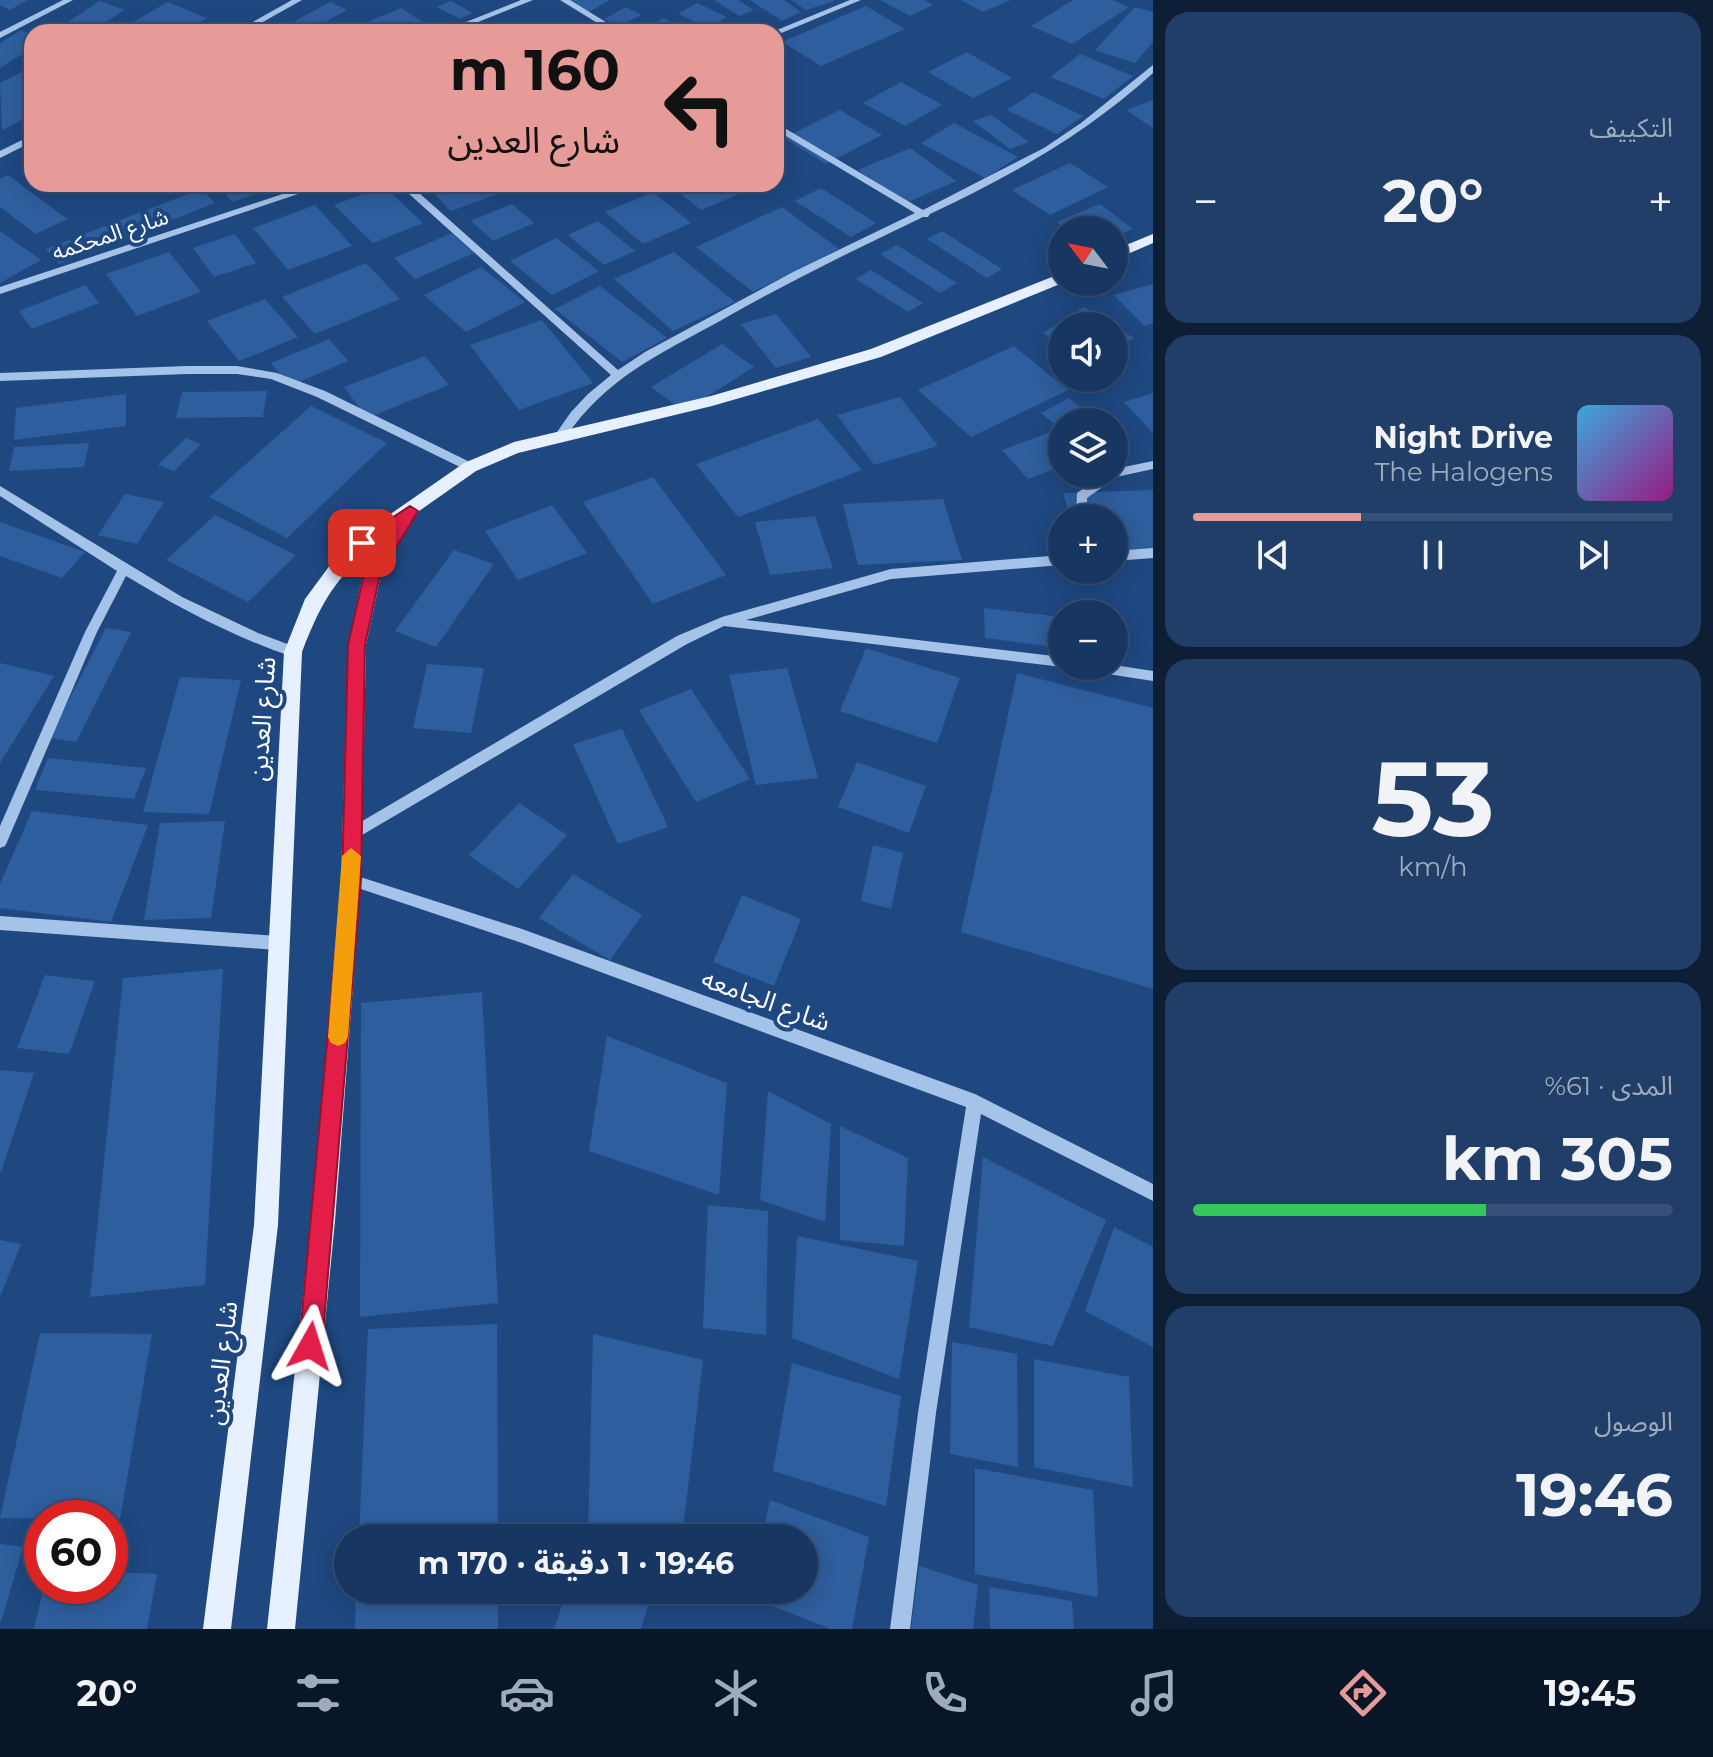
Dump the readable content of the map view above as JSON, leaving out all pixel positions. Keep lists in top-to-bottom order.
{
  "streets": {
    "main road": ["شارع العدين"],
    "street": ["شارع المحكمه", "شارع الجامعه"]
  },
  "north": "top left",
  "page": {
    "tile": [
      "التكييف",
      ["53", "km/h"],
      ["المدى · 61%", "305 km"],
      ["الوصول", "19:46"]
    ],
    "turn": ["160 m", "شارع العدين"],
    "heat": ["−", "20°", "+"],
    "map_buttons": ["+", "−"],
    "song": ["Night Drive", "The Halogens"],
    "limit": "60",
    "trip": "19:46 · 1 دقيقة · 170 m",
    "tabs": ["19:45", "20°"]
  }
}
